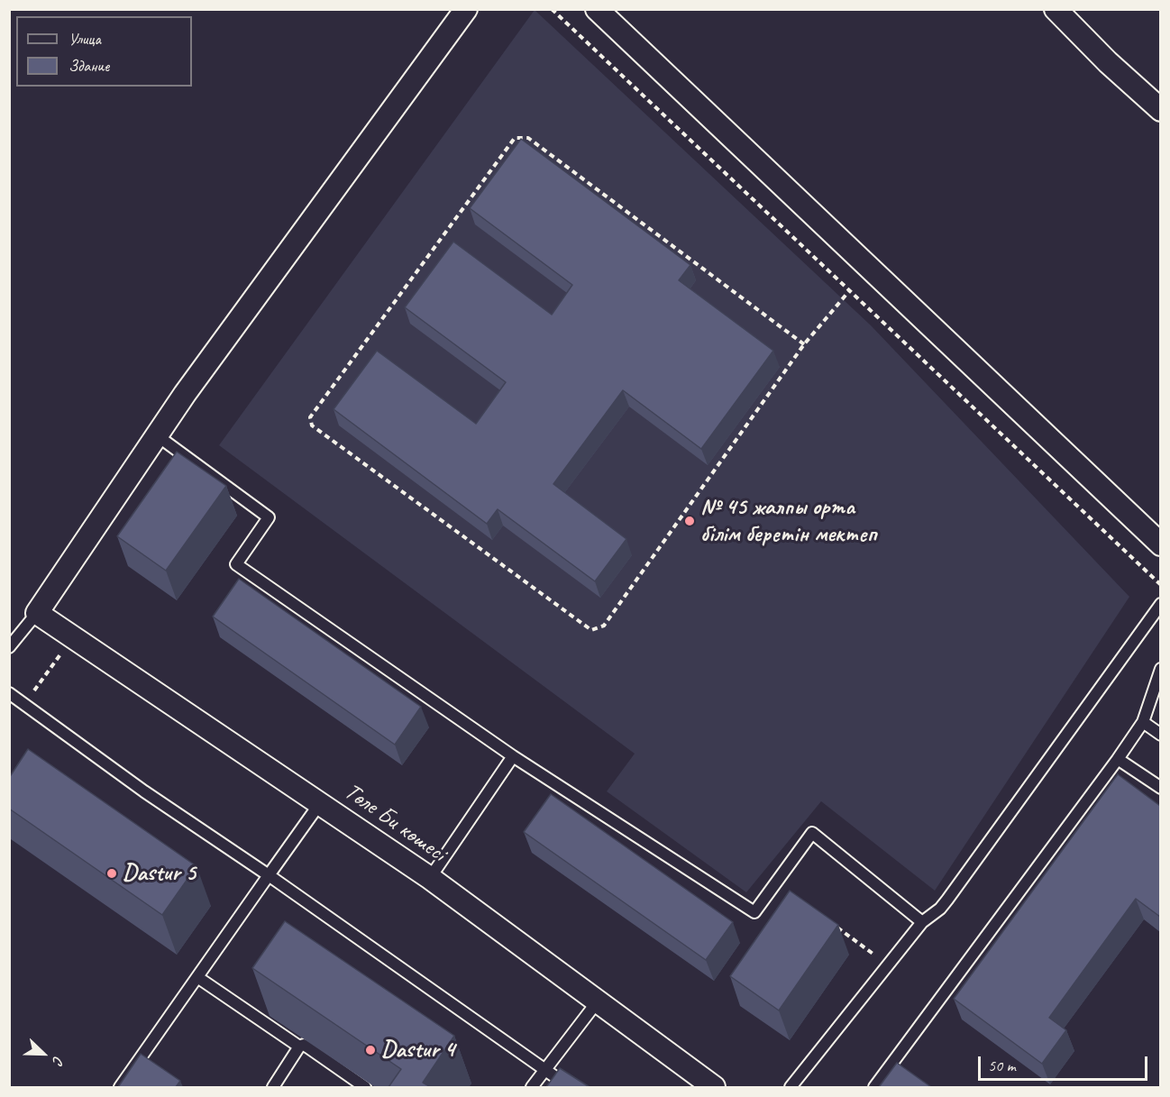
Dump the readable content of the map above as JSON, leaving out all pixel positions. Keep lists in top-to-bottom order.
{
  "streets": {
    "street": ["Төле Би көшесі"]
  },
  "places": ["№ 45 жалпы орта білім беретін мектеп", "Dastur 5", "Dastur 4"],
  "legend": ["Улица", "Здание"],
  "scale_bar": "50 m",
  "north": "bottom right"
}
